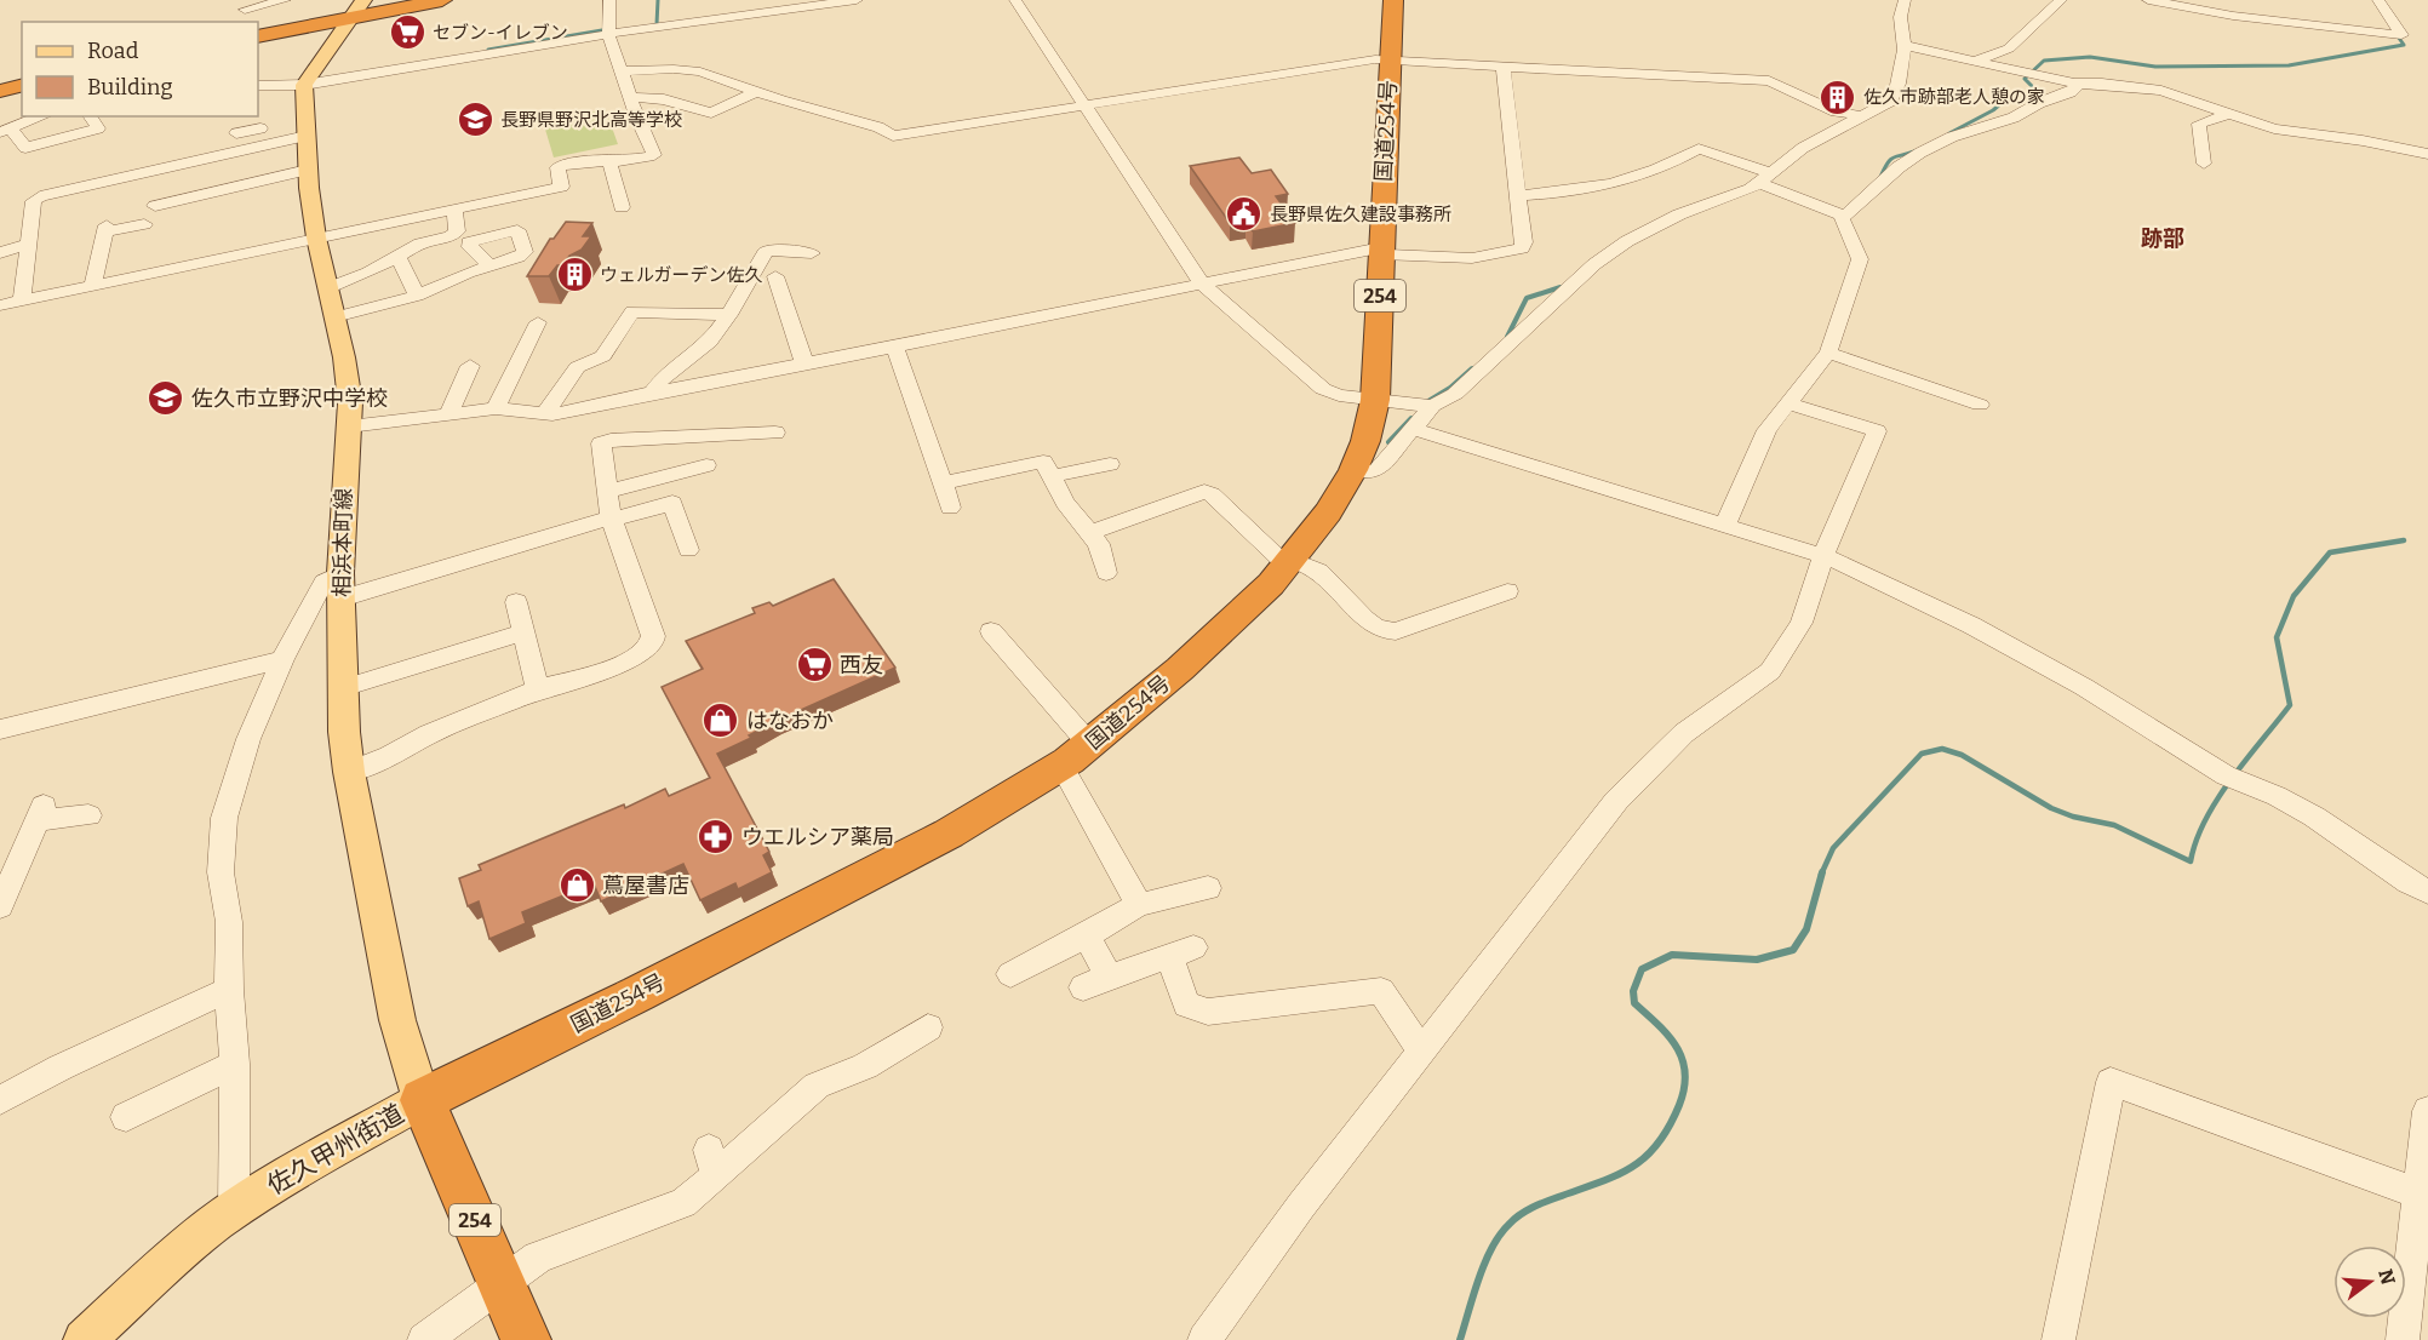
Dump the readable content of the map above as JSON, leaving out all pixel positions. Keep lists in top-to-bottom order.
{
  "streets": {
    "highway": ["国道254号", "254", "佐久甲州街道"],
    "main road": ["相浜本町線"]
  },
  "crossings": [
    ["国道254号", "相浜本町線"],
    ["国道254号", "佐久甲州街道"],
    ["相浜本町線", "佐久甲州街道"]
  ],
  "districts": ["跡部"],
  "places": {
    "supermarket": ["セブン-イレブン", "西友"],
    "building": ["佐久市跡部老人憩の家", "ウェルガーデン佐久"],
    "school or university": ["長野県野沢北高等学校", "佐久市立野沢中学校"],
    "public building": ["長野県佐久建設事務所"],
    "shop": ["はなおか", "蔦屋書店"],
    "pharmacy": ["ウエルシア薬局"]
  },
  "legend": ["Road", "Building"],
  "north": "right"
}
